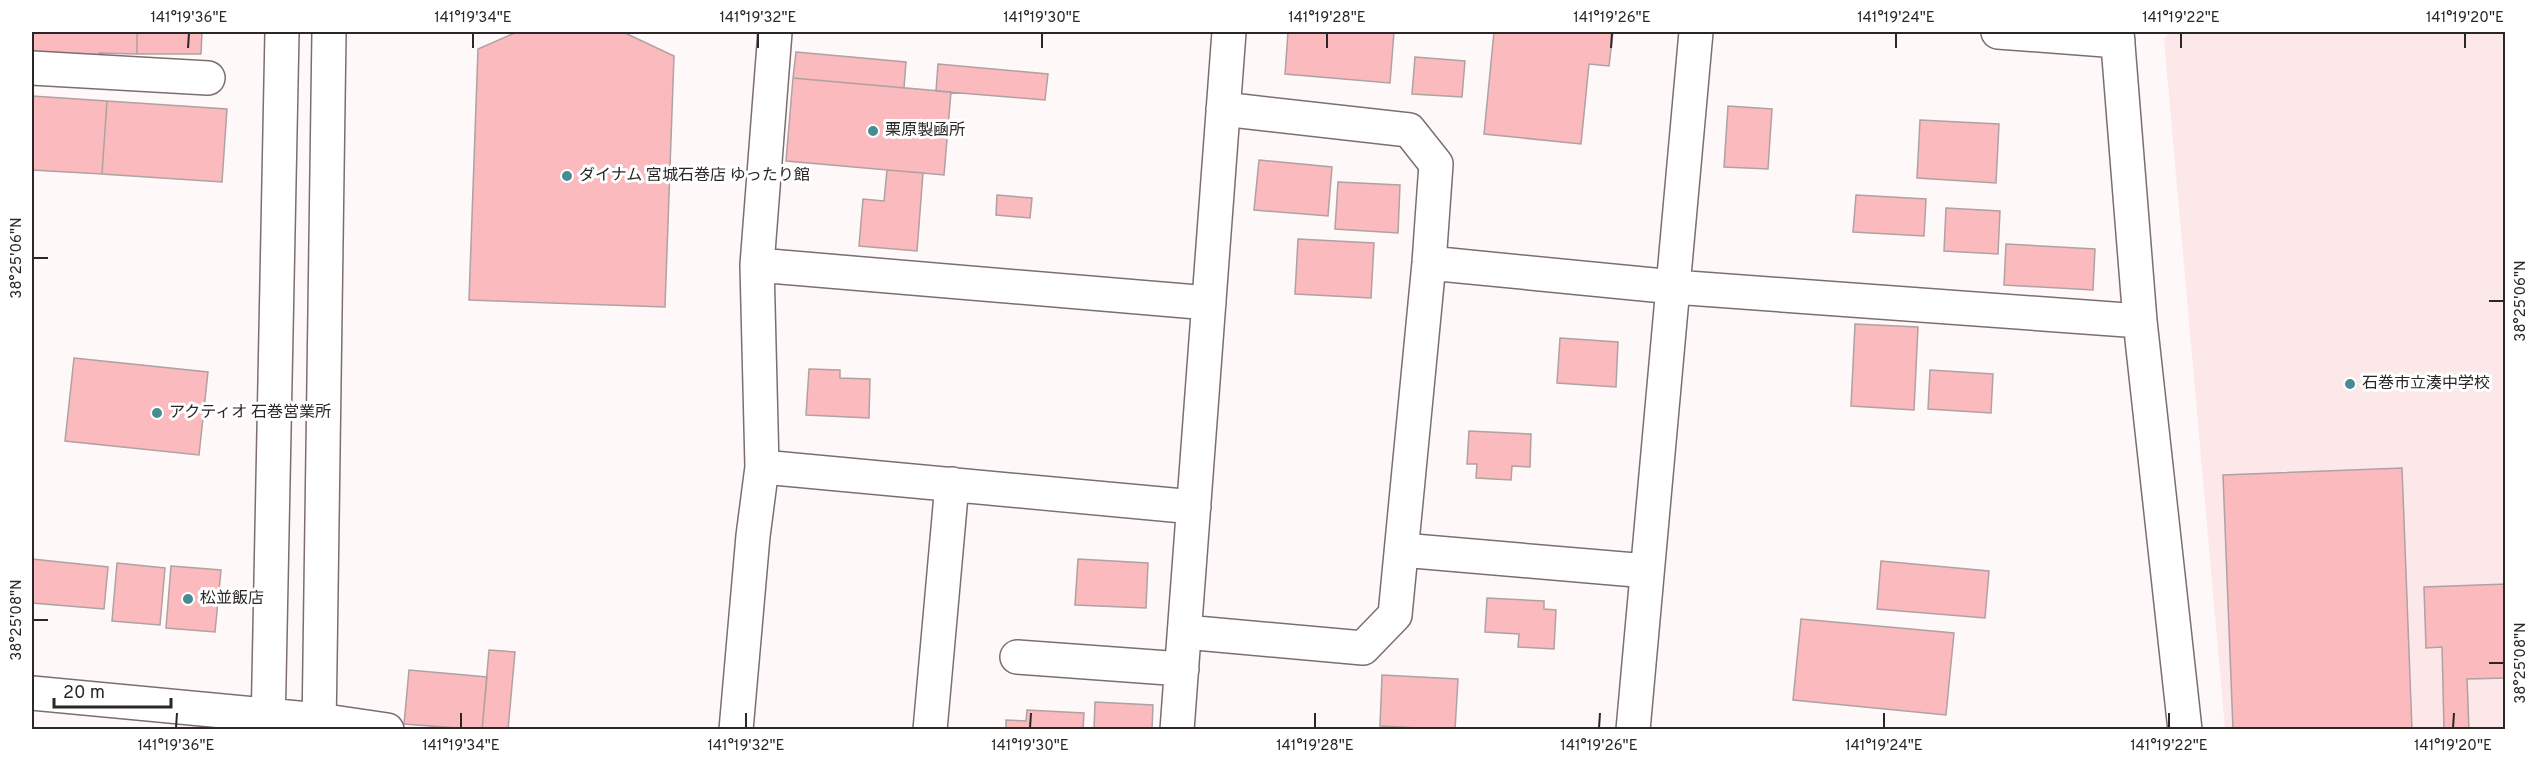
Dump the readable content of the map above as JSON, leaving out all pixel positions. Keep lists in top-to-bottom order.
{
  "places": [
    "栗原製凾所",
    "ダイナム 宮城石巻店 ゆったり館",
    "石巻市立湊中学校",
    "アクティオ 石巻営業所",
    "松並飯店"
  ],
  "scale_bar": "20 m",
  "coordinates": [
    "141°19'36\"E",
    "141°19'34\"E",
    "141°19'32\"E",
    "141°19'30\"E",
    "141°19'28\"E",
    "141°19'26\"E",
    "141°19'24\"E",
    "141°19'22\"E",
    "141°19'20\"E",
    "38°25'06\"N",
    "38°25'08\"N"
  ]
}
